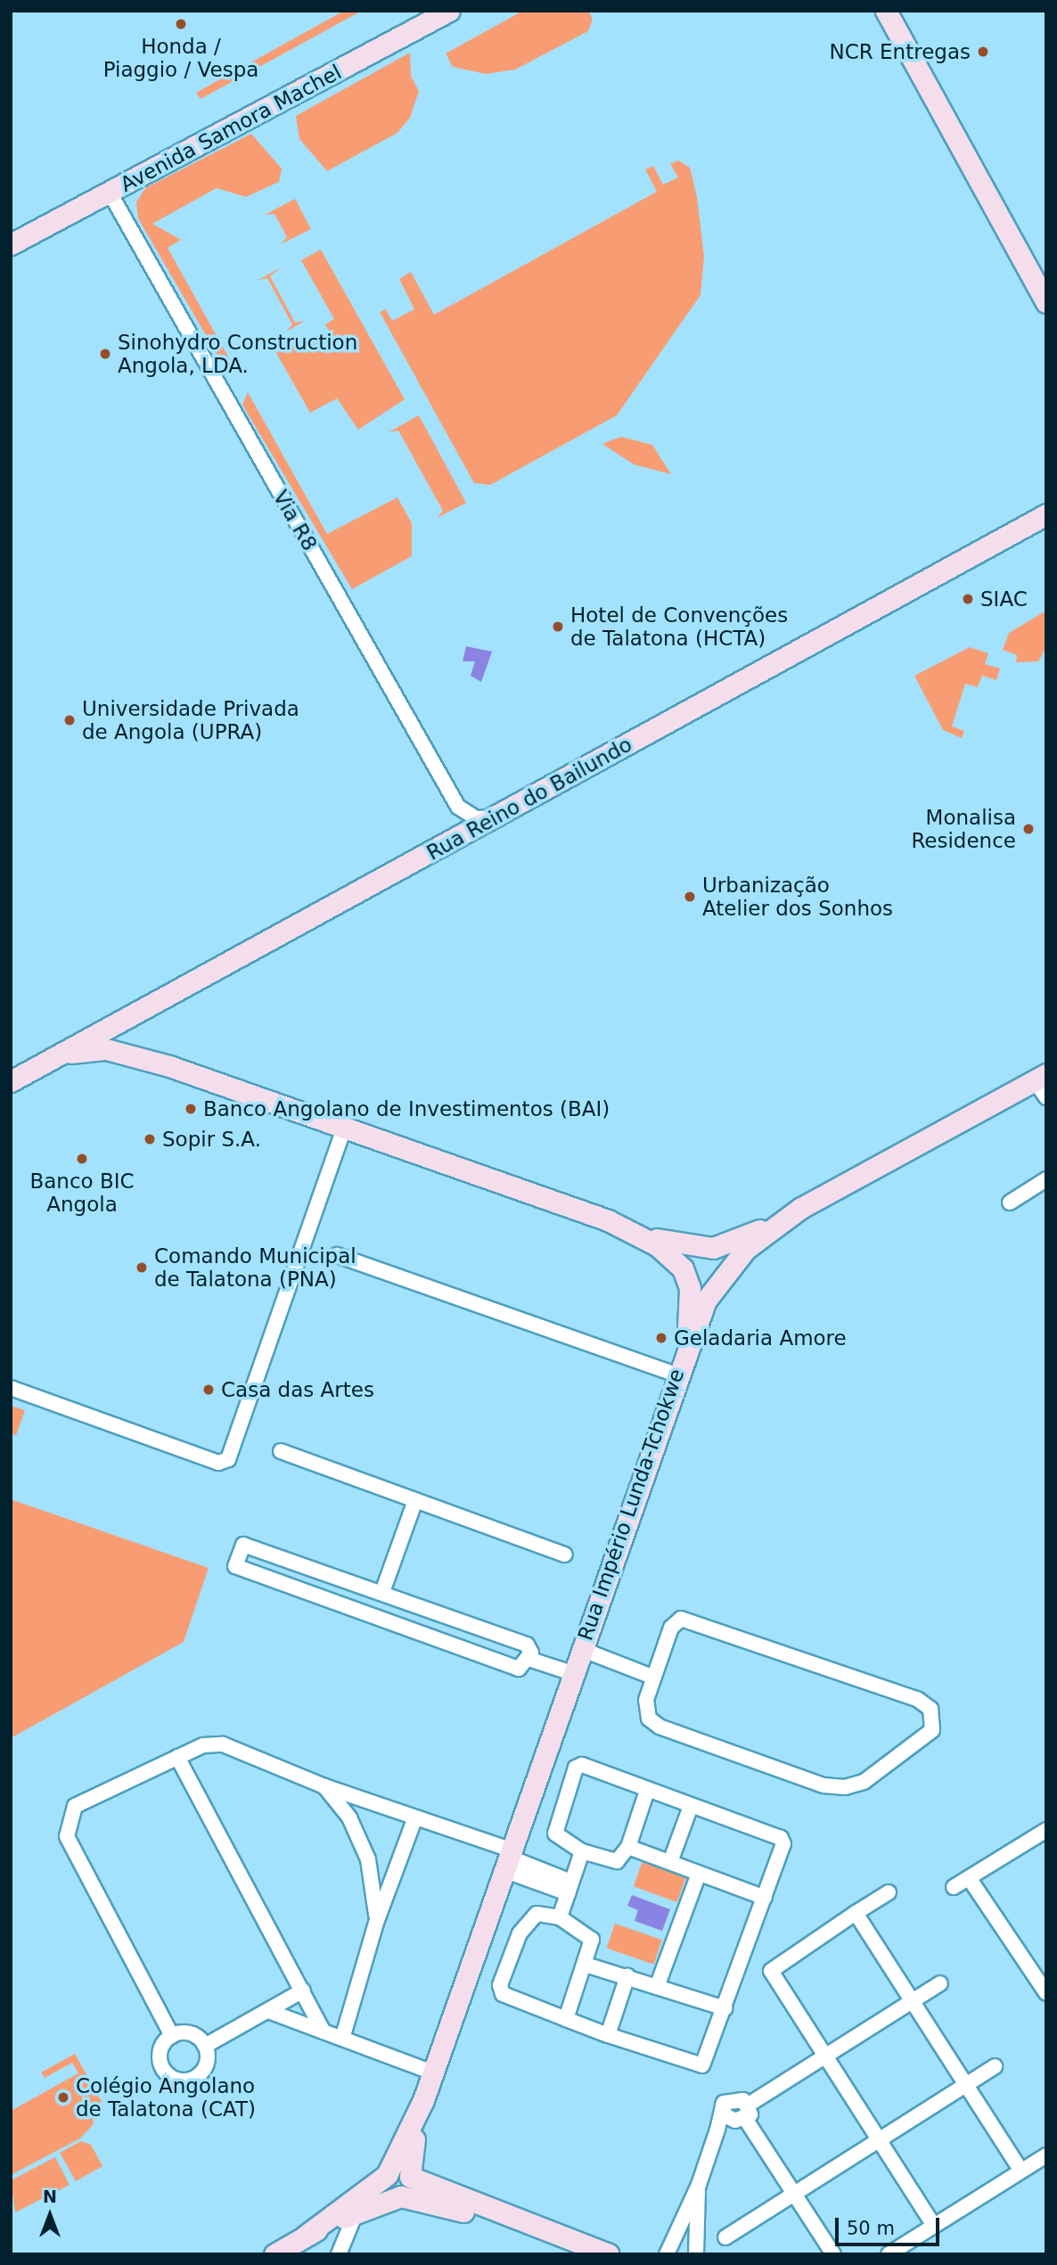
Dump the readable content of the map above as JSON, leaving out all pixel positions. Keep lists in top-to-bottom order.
{
  "streets": {
    "street": [
      "Avenida Samora Machel",
      "Via R8",
      "Rua Reino do Bailundo",
      "Rua Império Lunda-Tchokwe"
    ]
  },
  "crossings": [
    ["Avenida Samora Machel", "Via R8"],
    ["Via R8", "Rua Reino do Bailundo"]
  ],
  "places": [
    "Honda / Piaggio / Vespa",
    "NCR Entregas",
    "Sinohydro Construction Angola, LDA.",
    "SIAC",
    "Hotel de Convenções de Talatona (HCTA)",
    "Universidade Privada de Angola (UPRA)",
    "Monalisa Residence",
    "Urbanização Atelier dos Sonhos",
    "Banco Angolano de Investimentos (BAI)",
    "Sopir S.A.",
    "Banco BIC Angola",
    "Comando Municipal de Talatona (PNA)",
    "Geladaria Amore",
    "Casa das Artes",
    "Colégio Angolano de Talatona (CAT)"
  ],
  "scale_bar": "50 m",
  "north": "top"
}
